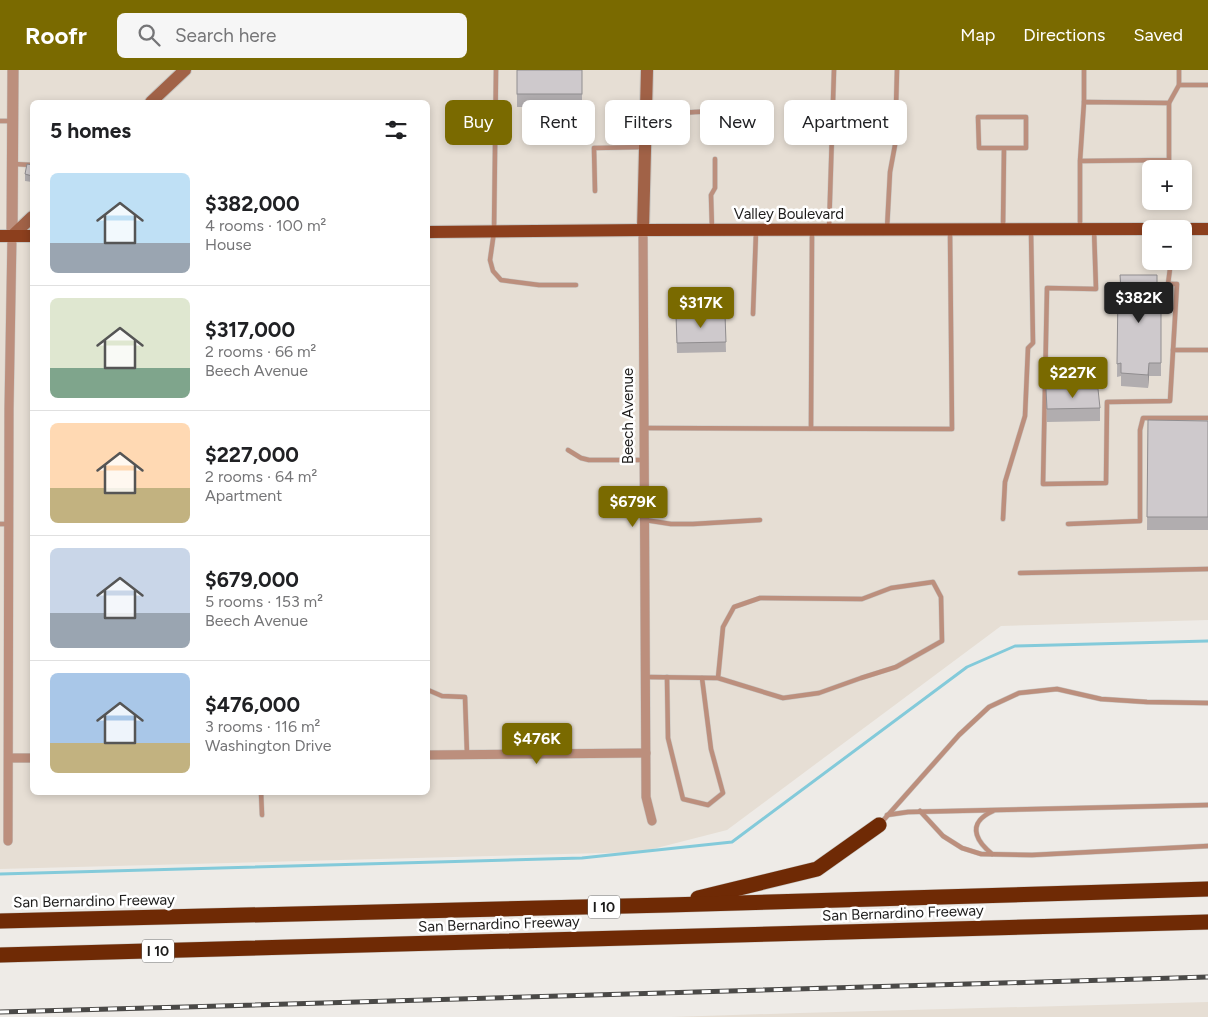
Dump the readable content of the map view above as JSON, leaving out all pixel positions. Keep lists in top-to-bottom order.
{
  "streets": {
    "highway": ["San Bernardino Freeway", "I 10"],
    "main road": ["Valley Boulevard", "Beech Avenue"]
  },
  "crossings": [
    ["Valley Boulevard", "Beech Avenue"]
  ],
  "page": {
    "header": "Roofr",
    "search": "Search here",
    "nav": ["Map", "Directions", "Saved"],
    "chip": [
      "Buy",
      "Rent",
      "Filters",
      "New",
      "Apartment"
    ],
    "heading": "5 homes",
    "map_buttons": ["+", "−"],
    "list": [
      {
        "name": "$382,000",
        "note": "4 rooms · 100 m² · House"
      },
      {
        "name": "$317,000",
        "note": "2 rooms · 66 m² · Beech Avenue"
      },
      {
        "name": "$227,000",
        "note": "2 rooms · 64 m² · Apartment"
      },
      {
        "name": "$679,000",
        "note": "5 rooms · 153 m² · Beech Avenue"
      },
      {
        "name": "$476,000",
        "note": "3 rooms · 116 m² · Washington Drive"
      }
    ],
    "price": [
      "$382K",
      "$317K",
      "$227K",
      "$679K",
      "$476K"
    ]
  }
}
